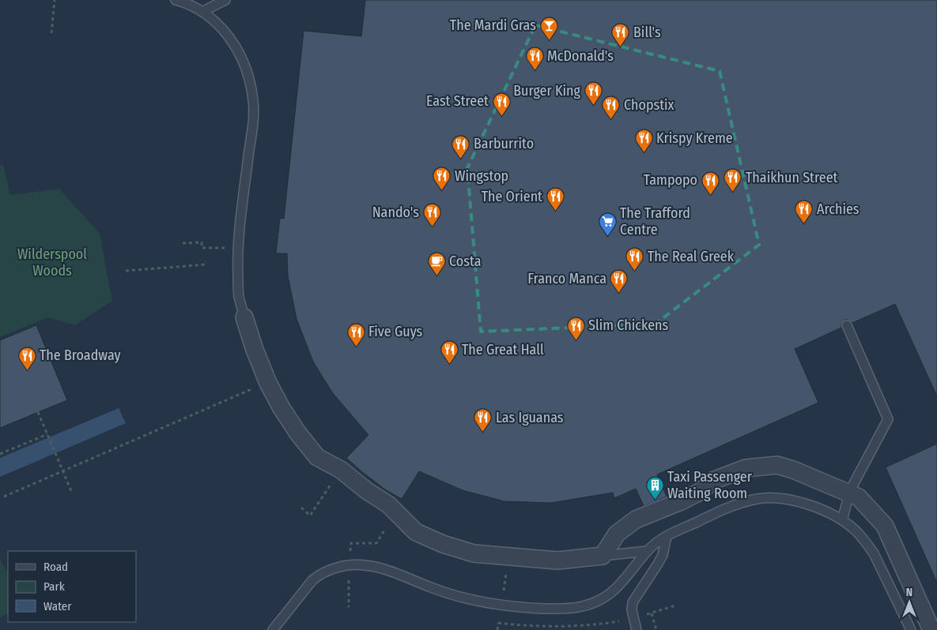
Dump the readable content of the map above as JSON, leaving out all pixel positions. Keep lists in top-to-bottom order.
{
  "parks": ["Wilderspool Woods"],
  "places": {
    "bar": ["The Mardi Gras"],
    "restaurant": [
      "Bill's",
      "McDonald's",
      "Burger King",
      "East Street",
      "Chopstix",
      "Krispy Kreme",
      "Barburrito",
      "Wingstop",
      "Thaikhun Street",
      "Tampopo",
      "The Orient",
      "Archies",
      "Nando's",
      "The Real Greek",
      "Franco Manca",
      "Slim Chickens",
      "Five Guys",
      "The Great Hall",
      "The Broadway",
      "Las Iguanas"
    ],
    "supermarket": ["The Trafford Centre"],
    "cafe": ["Costa"],
    "building": ["Taxi Passenger Waiting Room"]
  },
  "legend": ["Road", "Park", "Water"],
  "north": "top"
}
